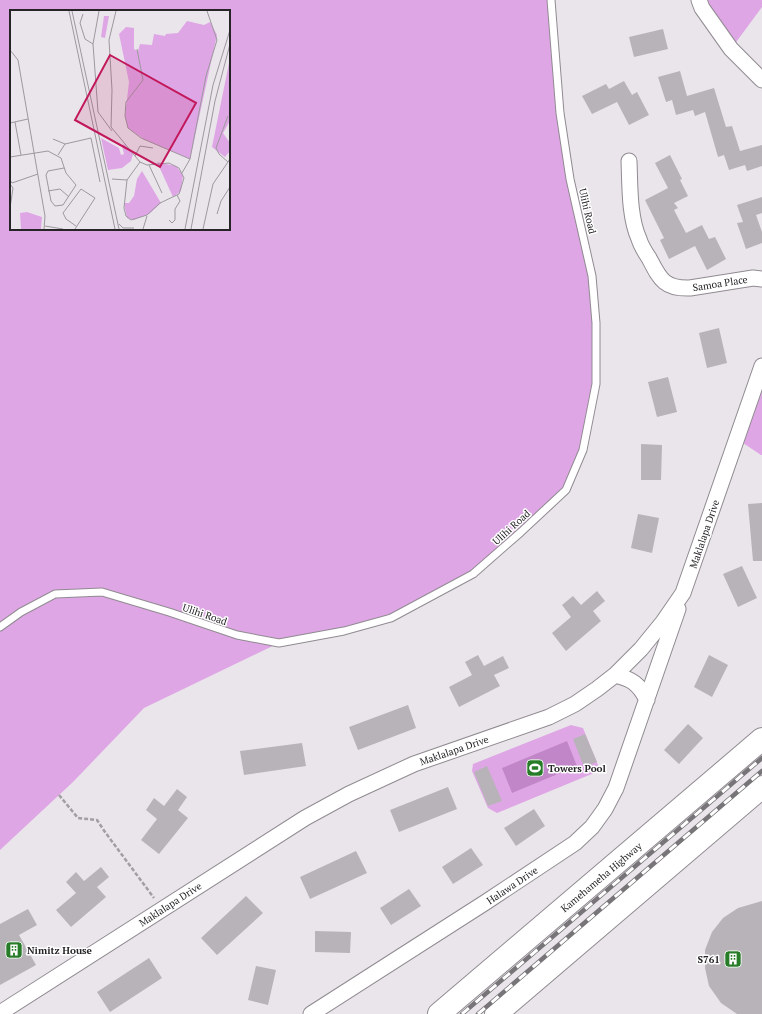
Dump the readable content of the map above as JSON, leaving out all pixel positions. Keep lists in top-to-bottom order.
{
  "streets": {
    "main road": ["Kamehameha Highway"],
    "street": ["Samoa Place", "Maklalapa Drive", "Halawa Drive"],
    "lane": ["Ulihi Road"]
  },
  "crossings": [
    ["Maklalapa Drive", "Halawa Drive"]
  ],
  "places": {
    "sports": ["Towers Pool"],
    "building": ["Nimitz House", "S761"]
  }
}
